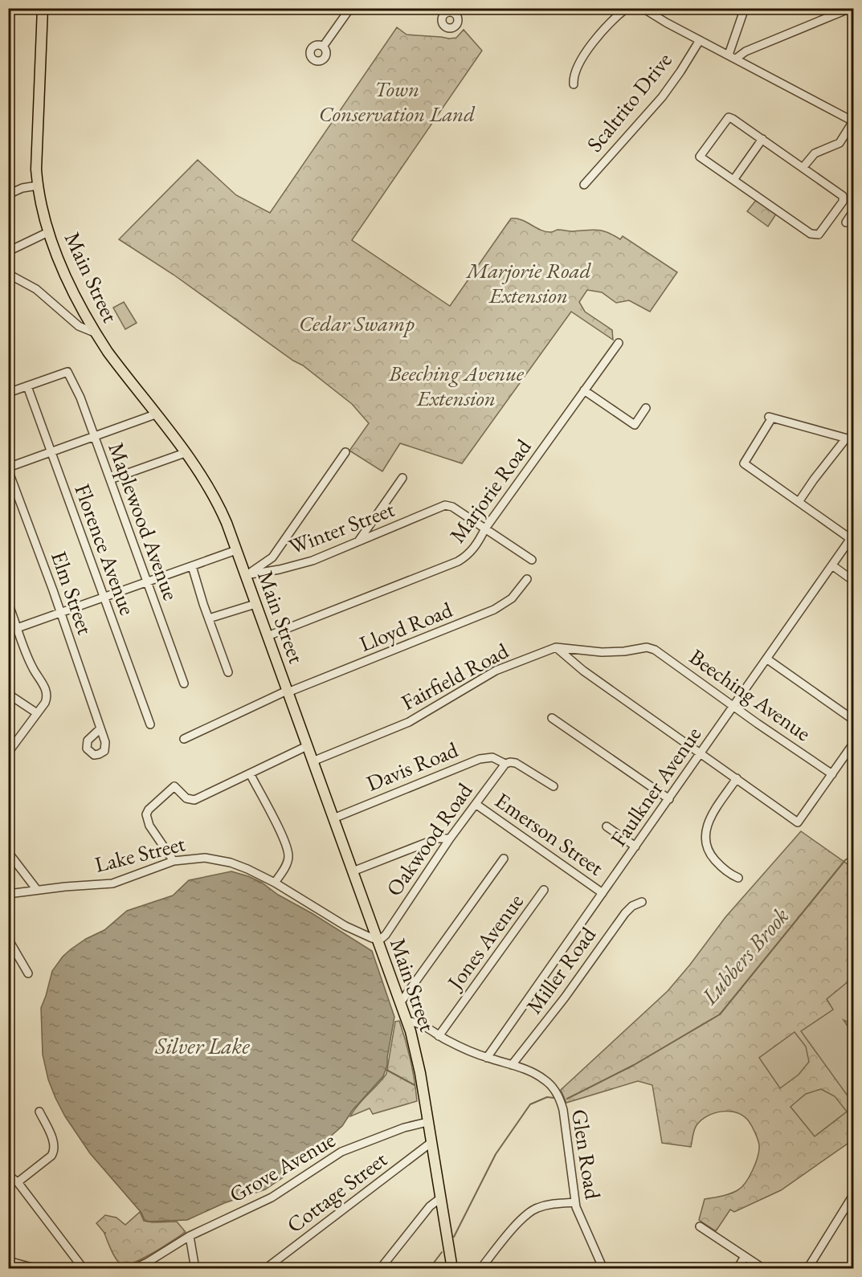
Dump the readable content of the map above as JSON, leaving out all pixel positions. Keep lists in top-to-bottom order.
{
  "streets": {
    "main road": ["Main Street"],
    "street": [
      "Scaltrito Drive",
      "Marjorie Road",
      "Maplewood Avenue",
      "Winter Street",
      "Florence Avenue",
      "Elm Street",
      "Lloyd Road",
      "Fairfield Road",
      "Beeching Avenue",
      "Davis Road",
      "Faulkner Avenue",
      "Emerson Street",
      "Oakwood Road",
      "Lake Street",
      "Jones Avenue",
      "Miller Road",
      "Glen Road",
      "Grove Avenue",
      "Cottage Street"
    ]
  },
  "crossings": [
    ["Main Street", "Marjorie Road"],
    ["Main Street", "Winter Street"],
    ["Main Street", "Lloyd Road"],
    ["Main Street", "Fairfield Road"],
    ["Main Street", "Davis Road"],
    ["Main Street", "Oakwood Road"],
    ["Main Street", "Lake Street"],
    ["Main Street", "Glen Road"],
    ["Main Street", "Grove Avenue"],
    ["Main Street", "Cottage Street"],
    ["Marjorie Road", "Winter Street"],
    ["Maplewood Avenue", "Florence Avenue"],
    ["Fairfield Road", "Beeching Avenue"],
    ["Beeching Avenue", "Faulkner Avenue"],
    ["Davis Road", "Oakwood Road"],
    ["Faulkner Avenue", "Emerson Street"],
    ["Faulkner Avenue", "Glen Road"],
    ["Emerson Street", "Oakwood Road"],
    ["Oakwood Road", "Lake Street"],
    ["Jones Avenue", "Glen Road"],
    ["Miller Road", "Glen Road"]
  ],
  "water": ["Lubbers Brook", "Silver Lake"],
  "parks": [
    "Town Conservation Land",
    "Marjorie Road Extension",
    "Cedar Swamp",
    "Beeching Avenue Extension"
  ]
}
